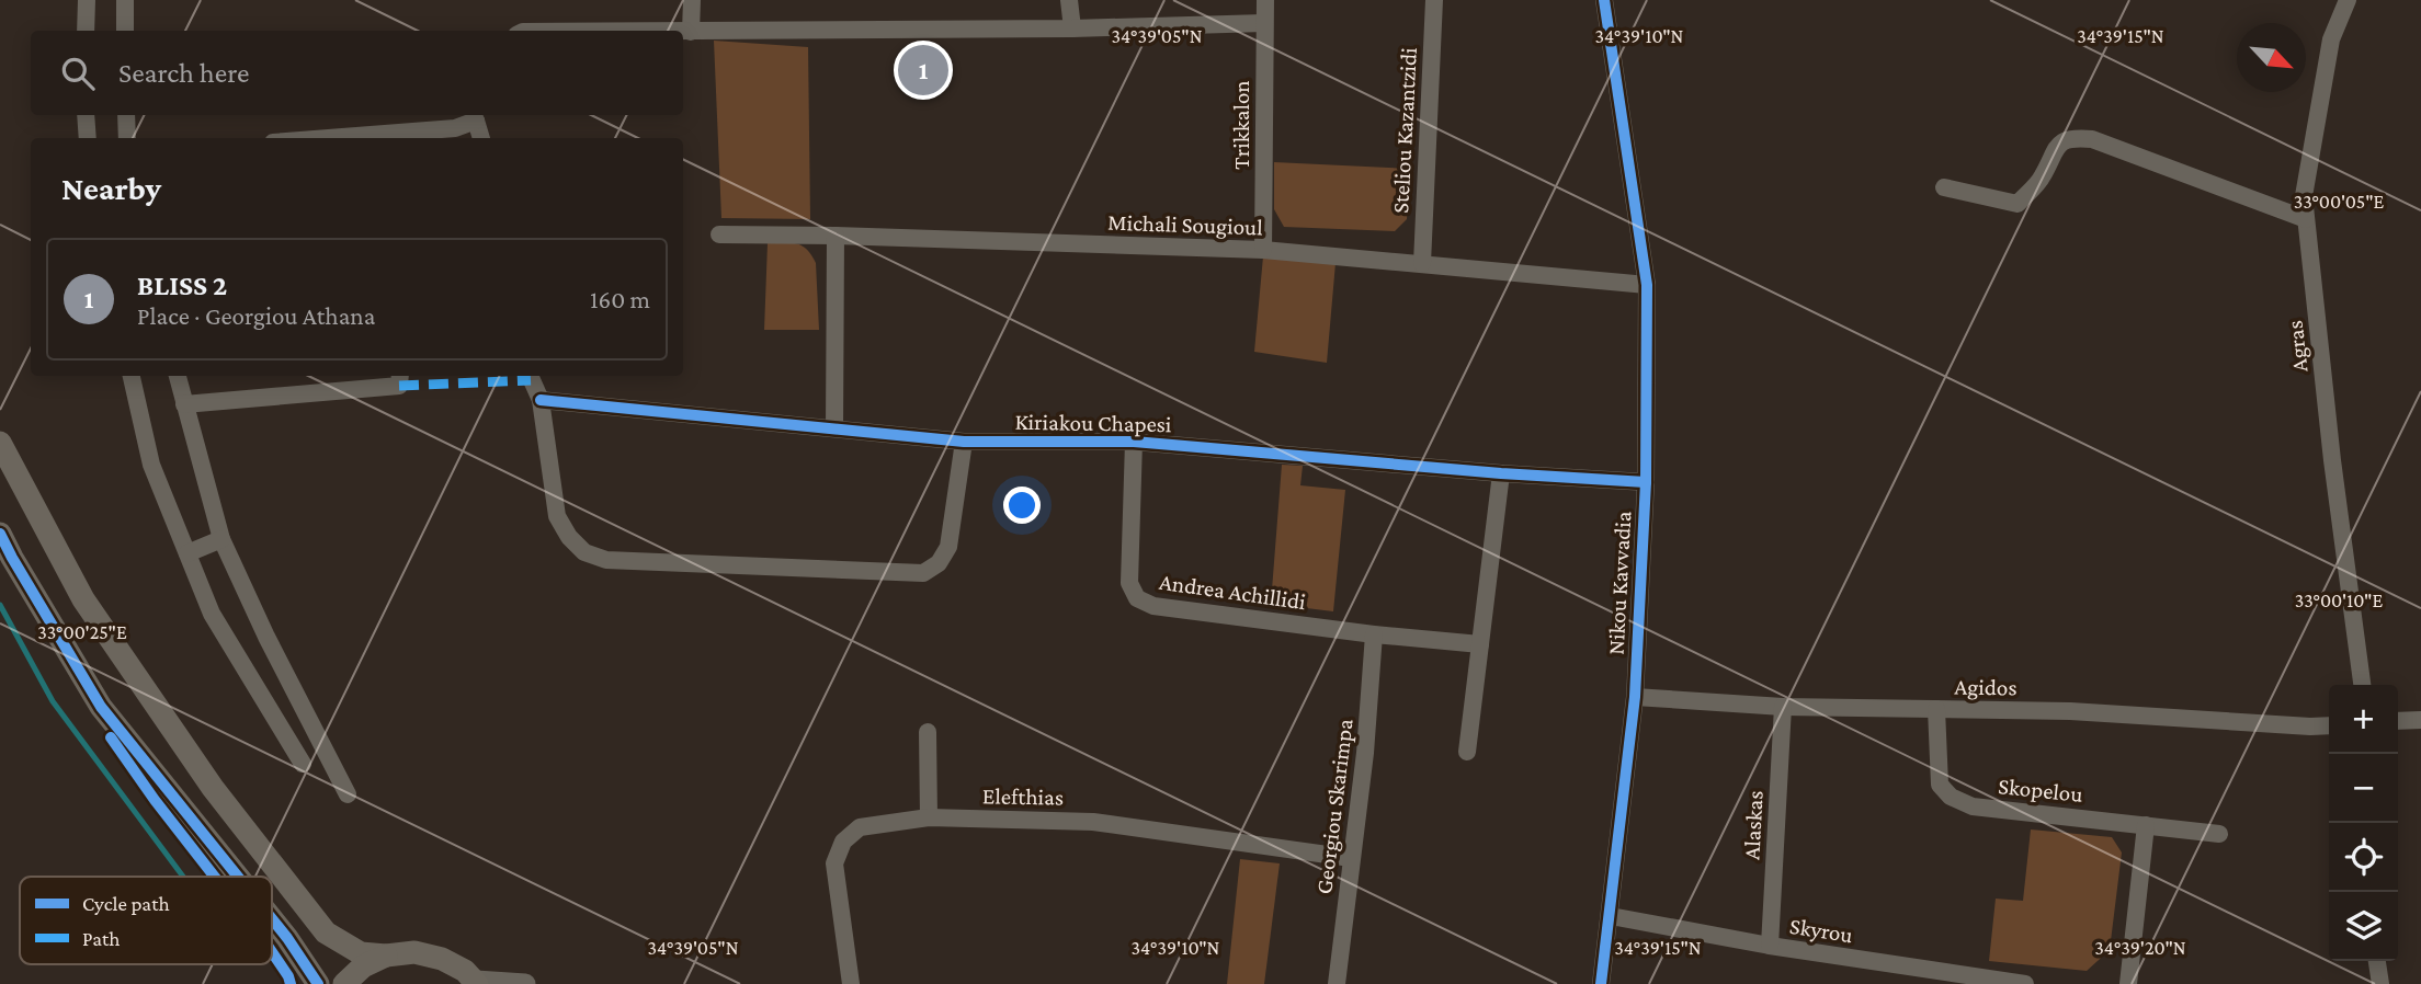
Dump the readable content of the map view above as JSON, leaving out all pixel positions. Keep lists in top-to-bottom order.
{
  "streets": {
    "street": [
      "Trikkalon",
      "Steliou Kazantzidi",
      "Michali Sougioul",
      "Agras",
      "Kiriakou Chapesi",
      "Nikou Kavvadia",
      "Andrea Achillidi",
      "Agidos",
      "Skopelou",
      "Elefthias",
      "Georgiou Skarimpa",
      "Alaskas",
      "Skyrou"
    ]
  },
  "crossings": [
    ["Trikkalon", "Michali Sougioul"],
    ["Steliou Kazantzidi", "Michali Sougioul"],
    ["Michali Sougioul", "Nikou Kavvadia"],
    ["Kiriakou Chapesi", "Nikou Kavvadia"],
    ["Kiriakou Chapesi", "Andrea Achillidi"],
    ["Nikou Kavvadia", "Agidos"],
    ["Nikou Kavvadia", "Skyrou"],
    ["Andrea Achillidi", "Georgiou Skarimpa"],
    ["Agidos", "Skopelou"],
    ["Agidos", "Alaskas"],
    ["Elefthias", "Georgiou Skarimpa"],
    ["Alaskas", "Skyrou"]
  ],
  "legend": ["Cycle path", "Path"],
  "north": "bottom right",
  "page": {
    "search": "Search here",
    "pins": "1",
    "heading": "Nearby",
    "list": [
      {
        "mark": "1",
        "name": "BLISS 2",
        "note": "Place · Georgiou Athana",
        "value": "160 m"
      }
    ],
    "map_buttons": ["+", "−"]
  },
  "coordinates": [
    "34°39'15\"N",
    "34°39'05\"N",
    "34°39'10\"N",
    "33°00'05\"E",
    "33°00'10\"E",
    "33°00'25\"E",
    "34°39'20\"N"
  ]
}
